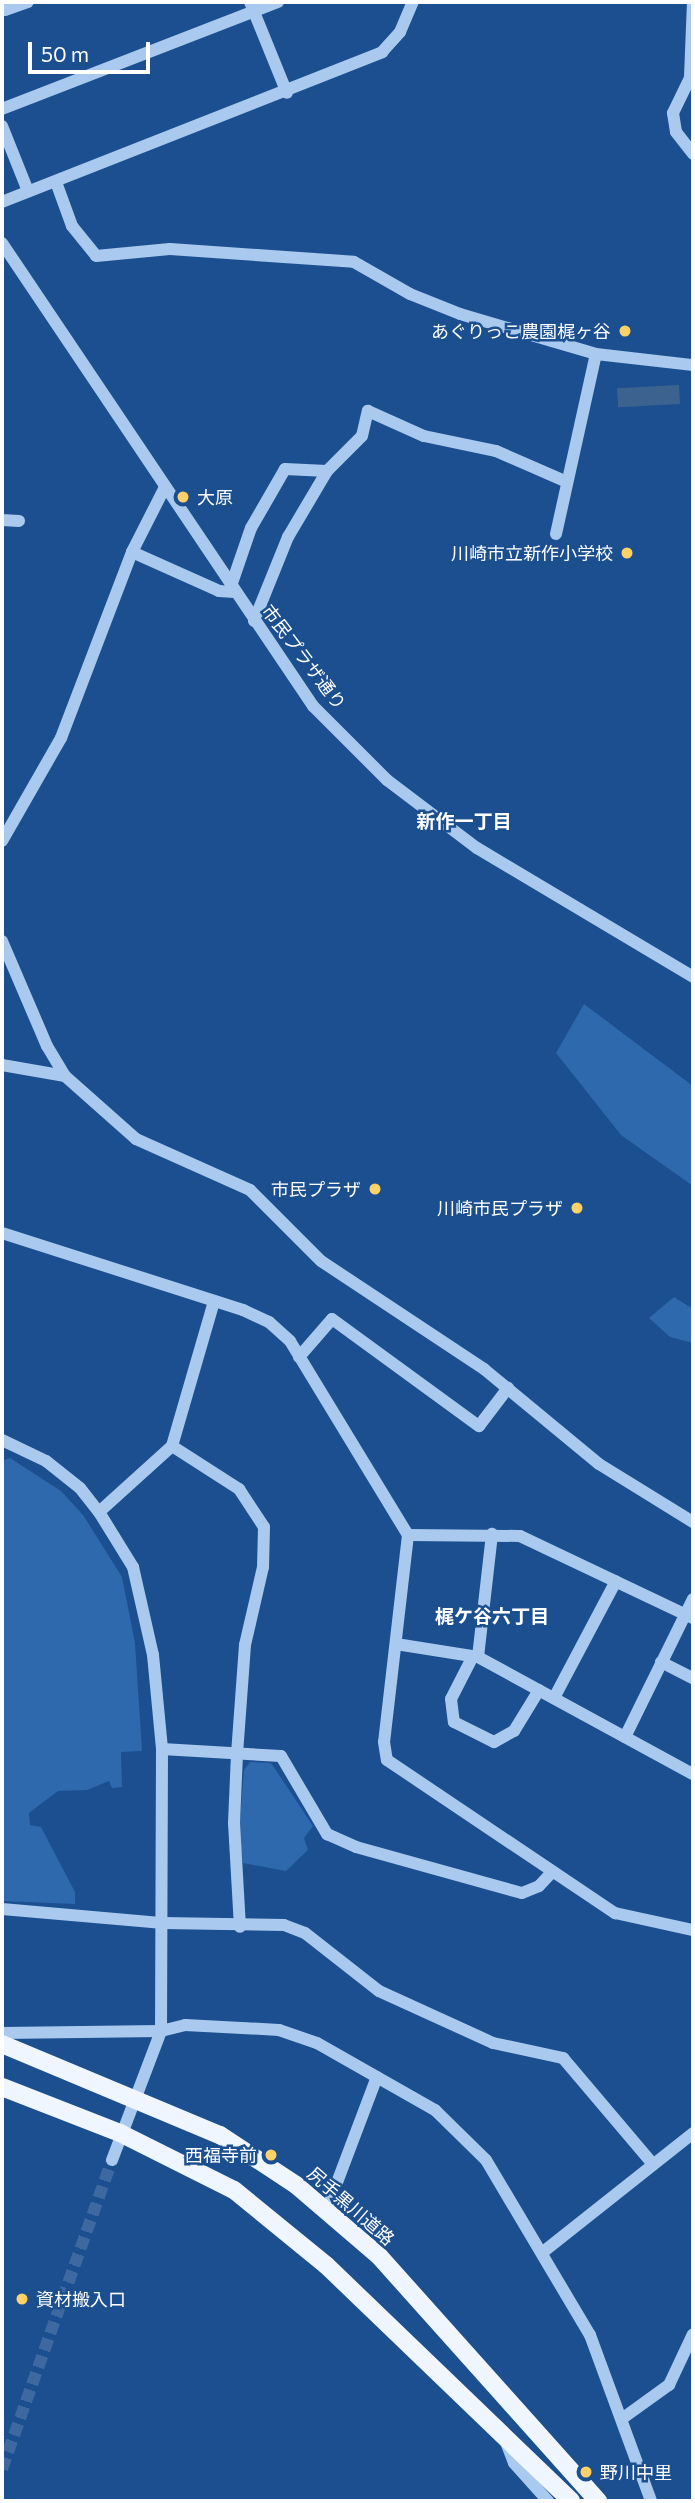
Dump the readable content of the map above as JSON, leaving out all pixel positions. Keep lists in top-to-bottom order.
{
  "streets": {
    "main road": ["尻手黒川道路"],
    "street": ["市民プラザ通り"]
  },
  "districts": ["新作一丁目", "梶ケ谷六丁目"],
  "places": [
    "あぐりっこ農園梶ヶ谷",
    "大原",
    "川崎市立新作小学校",
    "市民プラザ",
    "川崎市民プラザ",
    "西福寺前",
    "資材搬入口",
    "野川中里"
  ],
  "scale_bar": "50 m"
}
